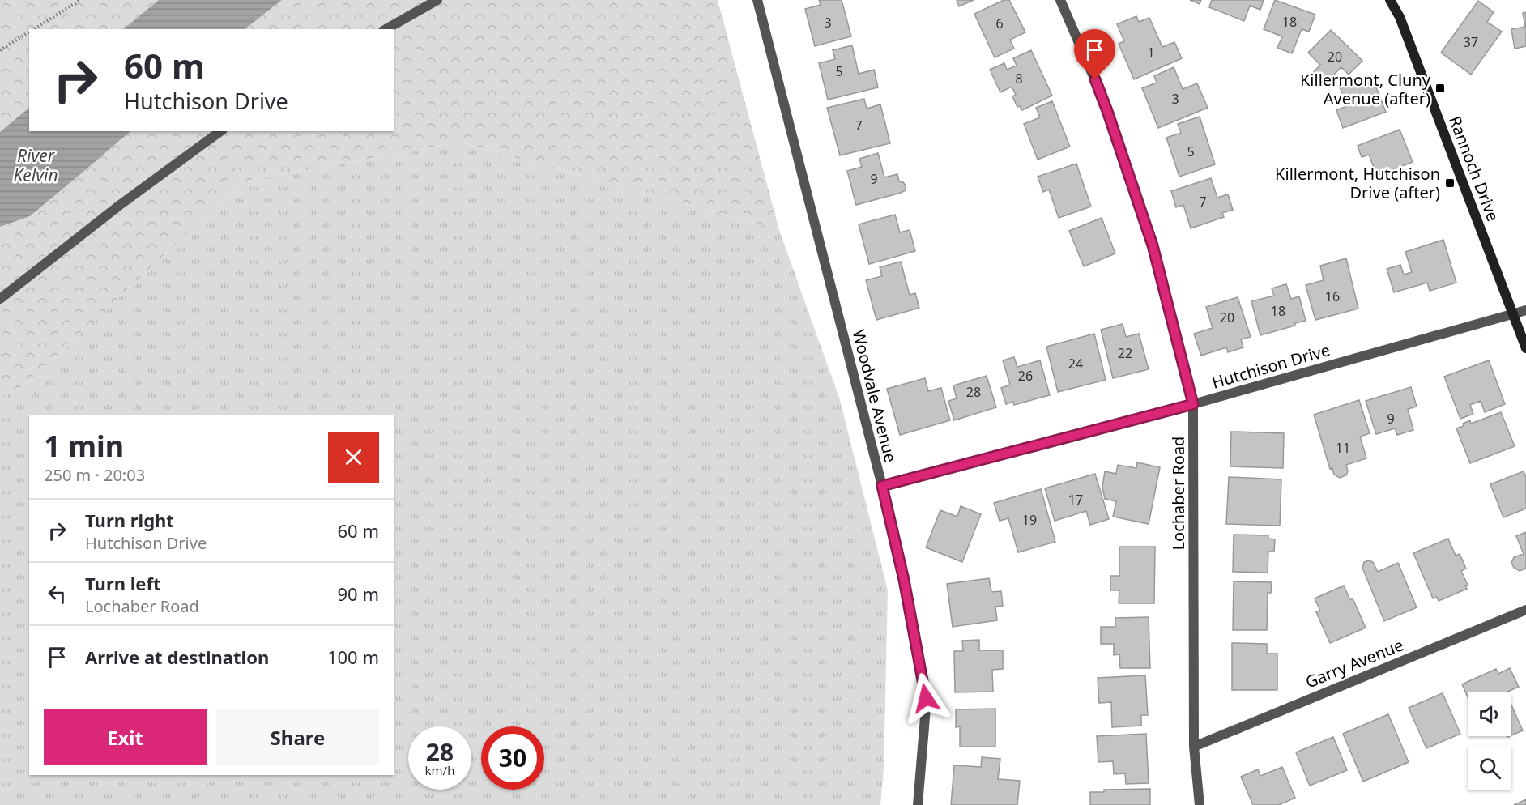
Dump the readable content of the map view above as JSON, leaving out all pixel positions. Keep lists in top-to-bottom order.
{
  "streets": {
    "street": [
      "Rannoch Drive",
      "Hutchison Drive",
      "Woodvale Avenue",
      "Lochaber Road",
      "Garry Avenue"
    ]
  },
  "crossings": [
    ["Rannoch Drive", "Hutchison Drive"],
    ["Hutchison Drive", "Woodvale Avenue"],
    ["Hutchison Drive", "Lochaber Road"],
    ["Lochaber Road", "Garry Avenue"]
  ],
  "water": ["River Kelvin"],
  "places": {
    "transit": ["Killermont, Cluny Avenue (after)", "Killermont, Hutchison Drive (after)"]
  },
  "house_numbers": [
    "18",
    "3",
    "6",
    "37",
    "1",
    "20",
    "5",
    "8",
    "3",
    "7",
    "5",
    "9",
    "7",
    "16",
    "18",
    "20",
    "22",
    "24",
    "26",
    "28",
    "9",
    "11",
    "17",
    "19"
  ],
  "page": {
    "turn": ["60 m", "Hutchison Drive"],
    "heading": ["1 min", "250 m · 20:03"],
    "list": [
      {
        "name": "Turn right",
        "note": "Hutchison Drive",
        "value": "60 m"
      },
      {
        "name": "Turn left",
        "note": "Lochaber Road",
        "value": "90 m"
      },
      {
        "name": "Arrive at destination",
        "value": "100 m"
      }
    ],
    "buttons": ["Exit", "Share"],
    "speed": "28 km/h",
    "limit": "30"
  }
}
